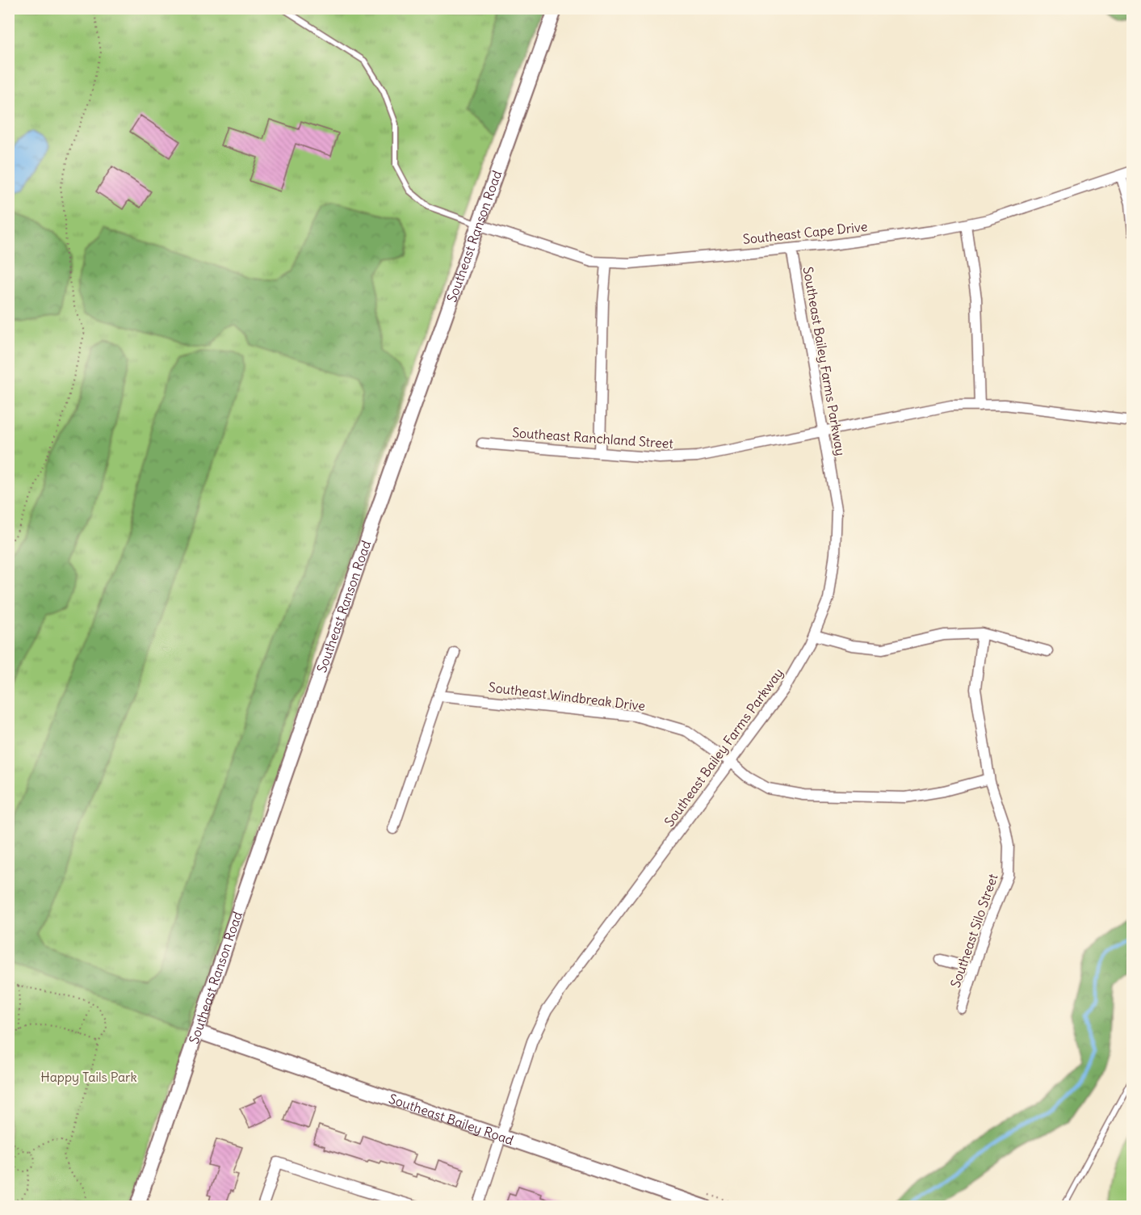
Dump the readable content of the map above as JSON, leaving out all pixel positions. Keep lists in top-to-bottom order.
{
  "streets": {
    "street": [
      "Southeast Cape Drive",
      "Southeast Ranson Road",
      "Southeast Bailey Farms Parkway",
      "Southeast Ranchland Street",
      "Southeast Windbreak Drive",
      "Southeast Silo Street",
      "Southeast Bailey Road"
    ]
  },
  "crossings": [
    ["Southeast Cape Drive", "Southeast Ranson Road"],
    ["Southeast Cape Drive", "Southeast Bailey Farms Parkway"],
    ["Southeast Ranson Road", "Southeast Bailey Road"],
    ["Southeast Bailey Farms Parkway", "Southeast Ranchland Street"],
    ["Southeast Bailey Farms Parkway", "Southeast Windbreak Drive"],
    ["Southeast Bailey Farms Parkway", "Southeast Bailey Road"],
    ["Southeast Windbreak Drive", "Southeast Silo Street"]
  ],
  "parks": ["Happy Tails Park"]
}
